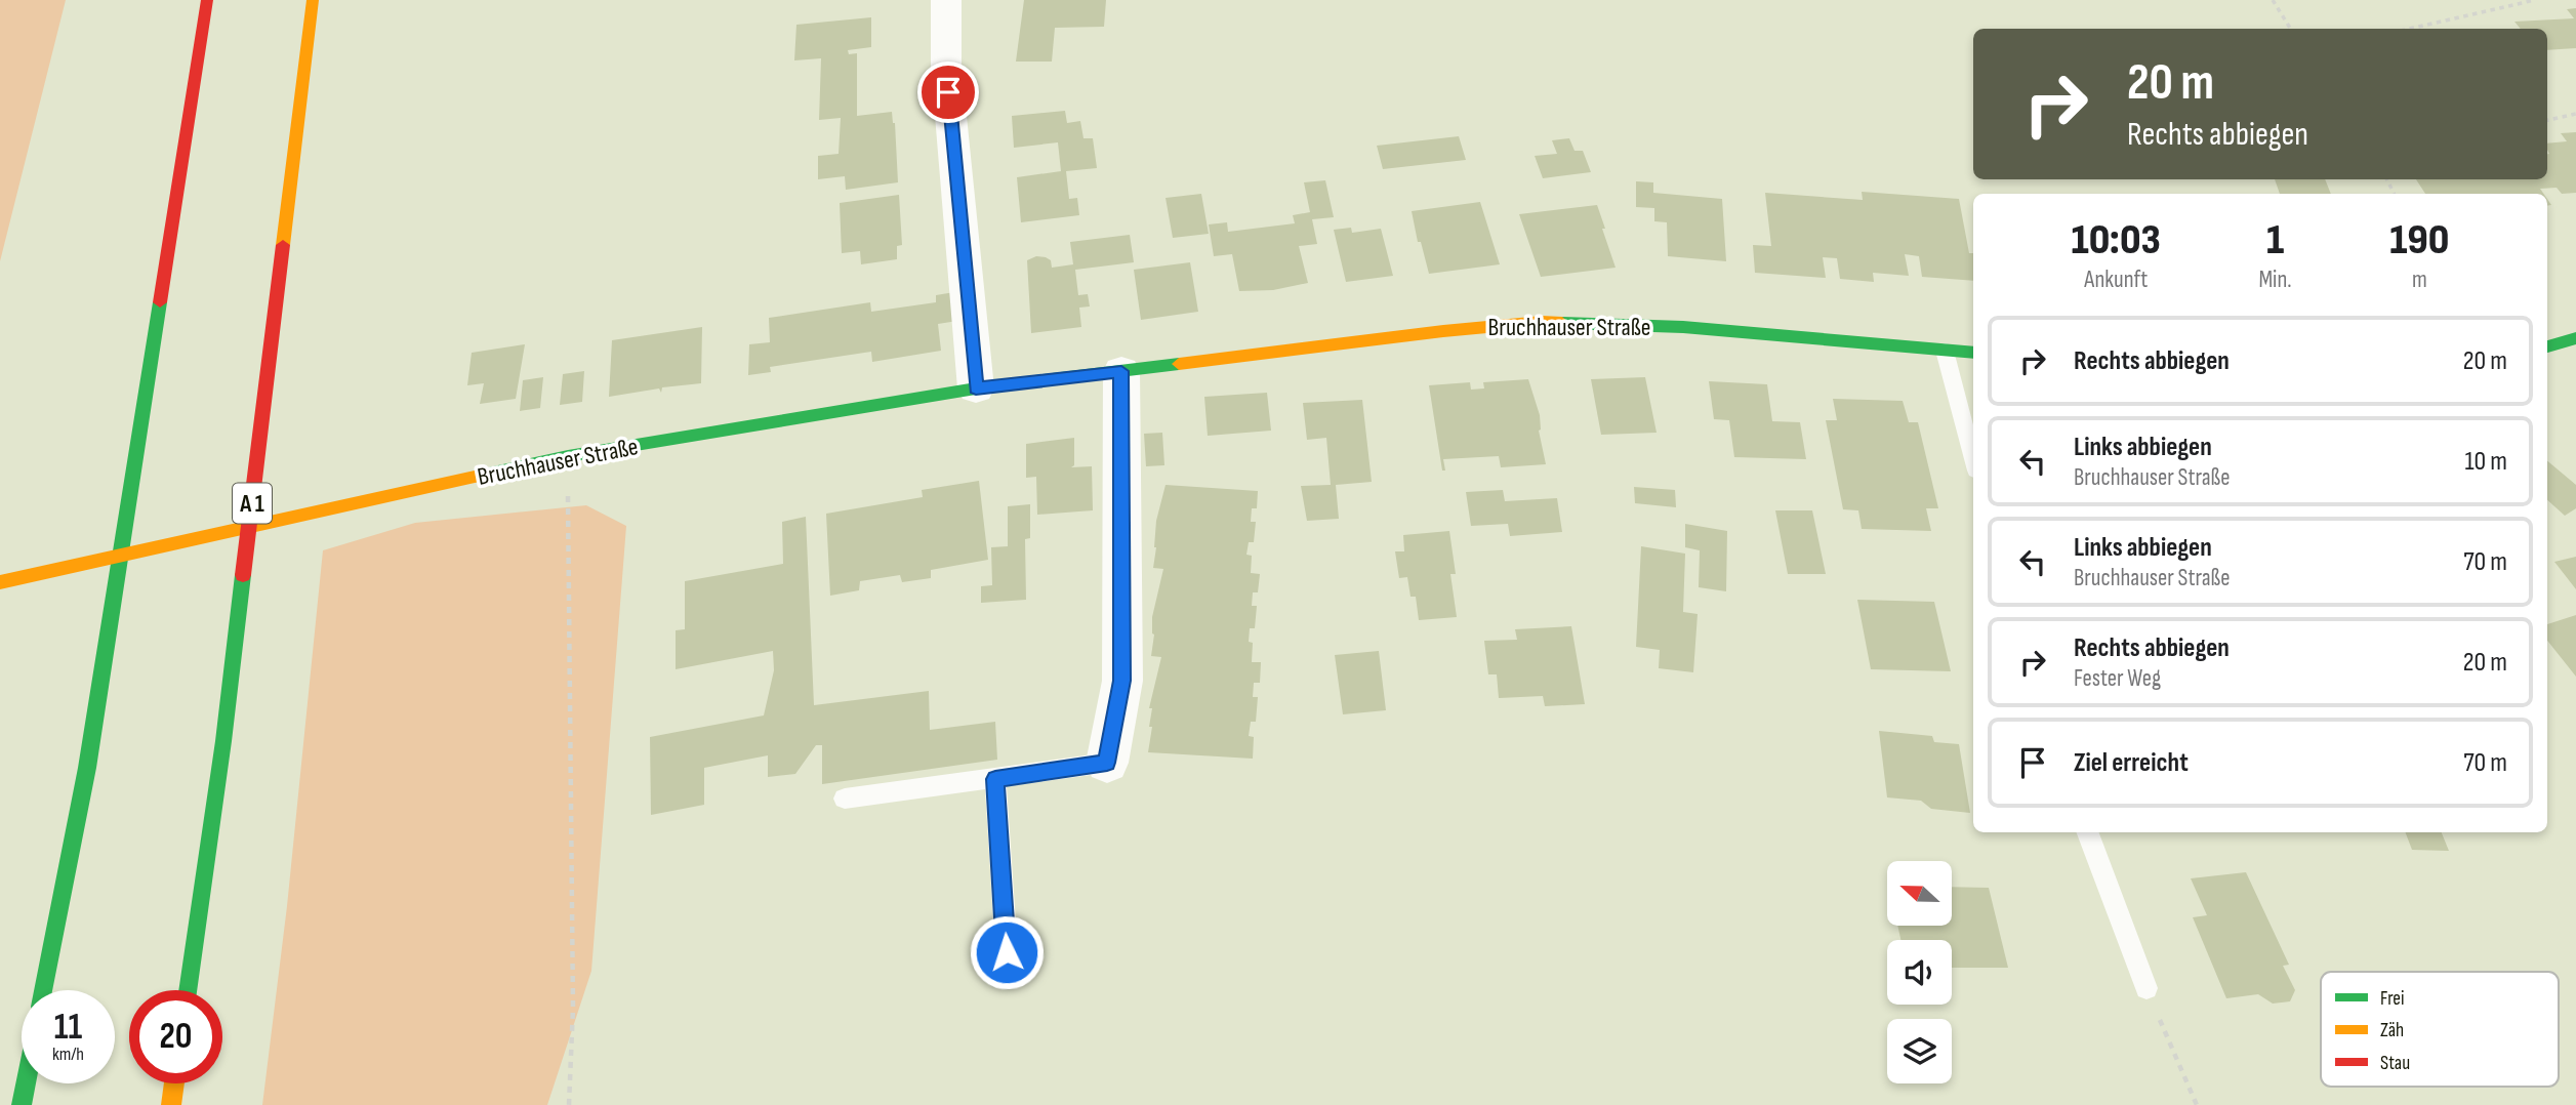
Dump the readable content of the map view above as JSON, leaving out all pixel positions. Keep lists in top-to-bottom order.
{
  "streets": {
    "main road": ["Bruchhauser Straße", "A 1"]
  },
  "legend": ["Frei", "Zäh", "Stau"],
  "north": "left",
  "page": {
    "turn": ["20 m", "Rechts abbiegen"],
    "eta": [
      "10:03",
      "Ankunft",
      "1",
      "Min.",
      "190",
      "m"
    ],
    "list": [
      {
        "name": "Rechts abbiegen",
        "value": "20 m"
      },
      {
        "name": "Links abbiegen",
        "note": "Bruchhauser Straße",
        "value": "10 m"
      },
      {
        "name": "Links abbiegen",
        "note": "Bruchhauser Straße",
        "value": "70 m"
      },
      {
        "name": "Rechts abbiegen",
        "note": "Fester Weg",
        "value": "20 m"
      },
      {
        "name": "Ziel erreicht",
        "value": "70 m"
      }
    ],
    "speed": "11 km/h",
    "limit": "20"
  }
}
